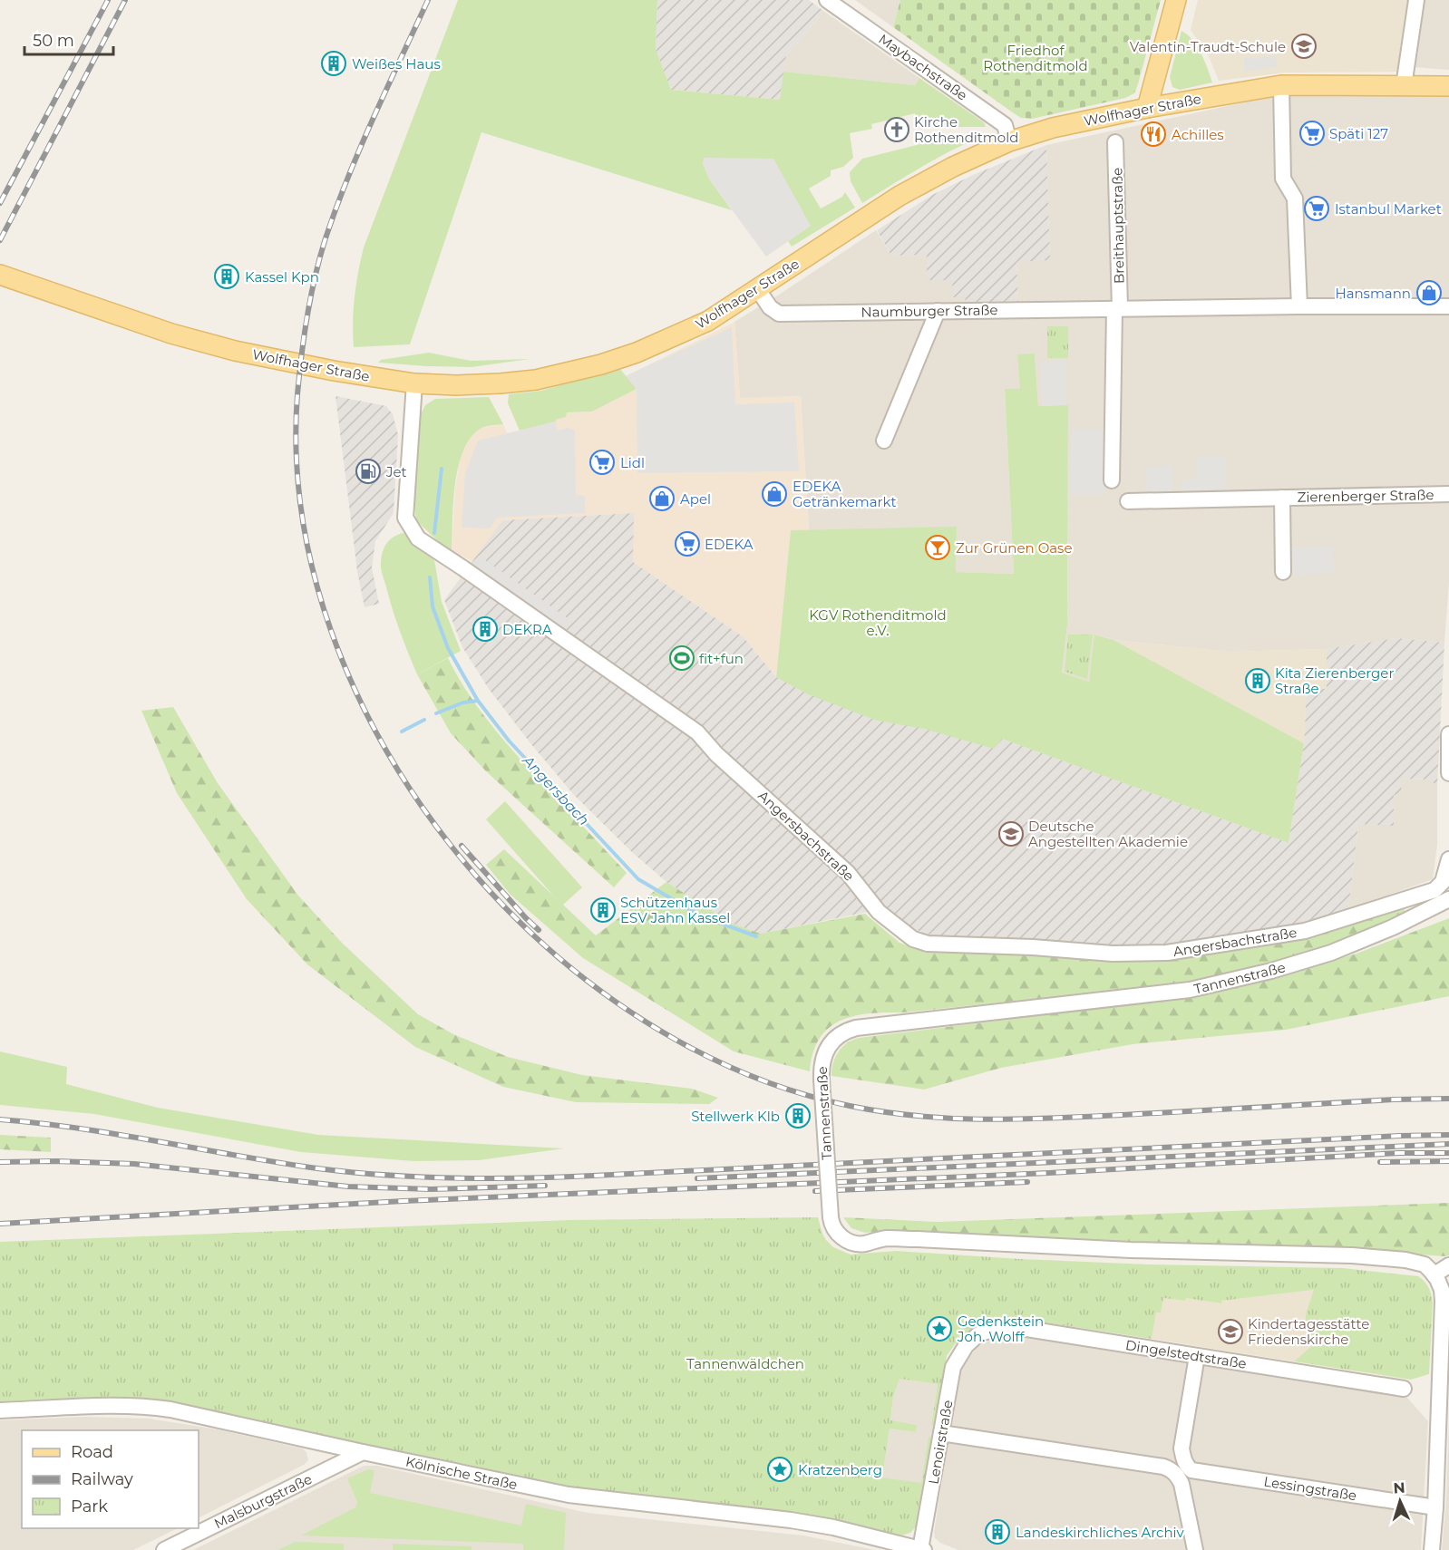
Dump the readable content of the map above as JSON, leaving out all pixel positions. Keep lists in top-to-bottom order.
{
  "streets": {
    "main road": ["Wolfhager Straße"],
    "street": [
      "Maybachstraße",
      "Breithauptstraße",
      "Naumburger Straße",
      "Zierenberger Straße",
      "Angersbachstraße",
      "Tannenstraße",
      "Dingelstedtstraße",
      "Lenoirstraße",
      "Kölnische Straße",
      "Lessingstraße",
      "Malsburgstraße"
    ]
  },
  "crossings": [
    ["Maybachstraße", "Wolfhager Straße"],
    ["Wolfhager Straße", "Naumburger Straße"],
    ["Wolfhager Straße", "Angersbachstraße"],
    ["Breithauptstraße", "Naumburger Straße"],
    ["Dingelstedtstraße", "Lenoirstraße"],
    ["Dingelstedtstraße", "Lessingstraße"],
    ["Lenoirstraße", "Kölnische Straße"],
    ["Kölnische Straße", "Malsburgstraße"]
  ],
  "water": ["Angersbach"],
  "parks": ["Friedhof Rothenditmold", "KGV Rothenditmold e.V.", "Tannenwäldchen"],
  "places": {
    "school or university": ["Valentin-Traudt-Schule", "Deutsche Angestellten Akademie", "Kindertagesstätte Friedenskirche"],
    "building": [
      "Weißes Haus",
      "Kassel Kpn",
      "DEKRA",
      "Kita Zierenberger Straße",
      "Schützenhaus ESV Jahn Kassel",
      "Stellwerk Klb",
      "Landeskirchliches Archiv"
    ],
    "church": ["Kirche Rothenditmold"],
    "supermarket": [
      "Späti 127",
      "Istanbul Market",
      "Lidl",
      "EDEKA"
    ],
    "restaurant": ["Achilles"],
    "shop": ["Hansmann", "EDEKA Getränkemarkt", "Apel"],
    "fuel station": ["Jet"],
    "bar": ["Zur Grünen Oase"],
    "sports": ["fit+fun"],
    "place": ["Gedenkstein Joh. Wolff", "Kratzenberg"]
  },
  "legend": ["Road", "Railway", "Park"],
  "scale_bar": "50 m",
  "north": "top"
}
